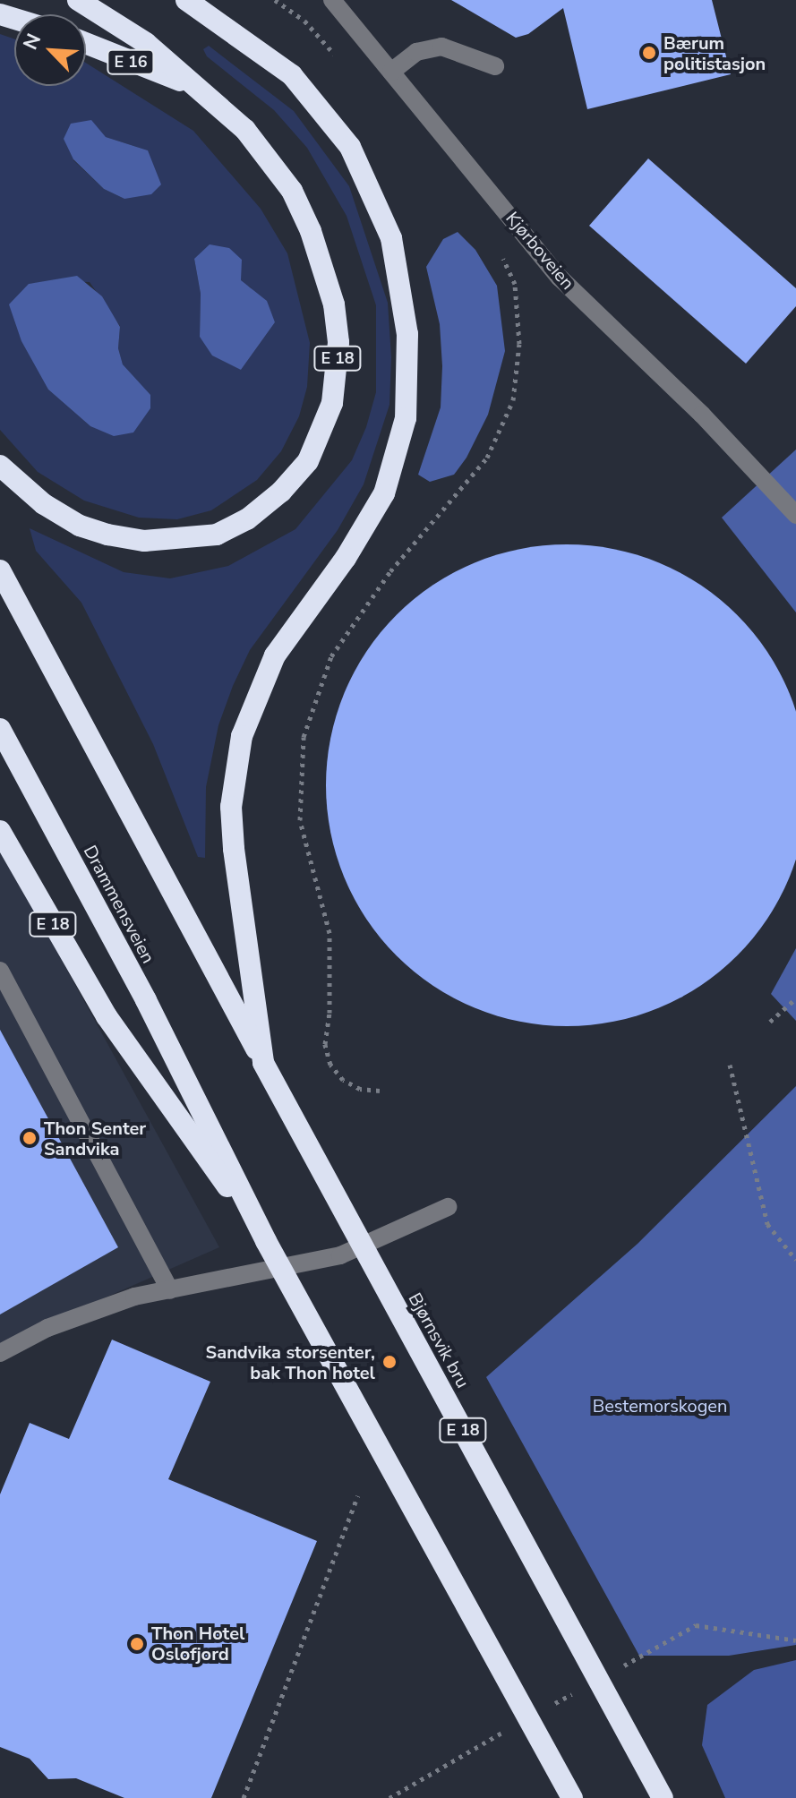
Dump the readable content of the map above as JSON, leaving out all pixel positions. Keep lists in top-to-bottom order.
{
  "streets": {
    "highway": [
      "E 16",
      "E 18",
      "Drammensveien",
      "Bjørnsvik bru"
    ],
    "street": ["Kjørboveien"]
  },
  "crossings": [
    ["E 16", "E 18"],
    ["E 18", "Drammensveien"],
    ["E 18", "Bjørnsvik bru"]
  ],
  "parks": ["Bestemorskogen"],
  "places": [
    "Bærum politistasjon",
    "Thon Senter Sandvika",
    "Sandvika storsenter, bak Thon hotel",
    "Thon Hotel Oslofjord"
  ],
  "north": "top left"
}
